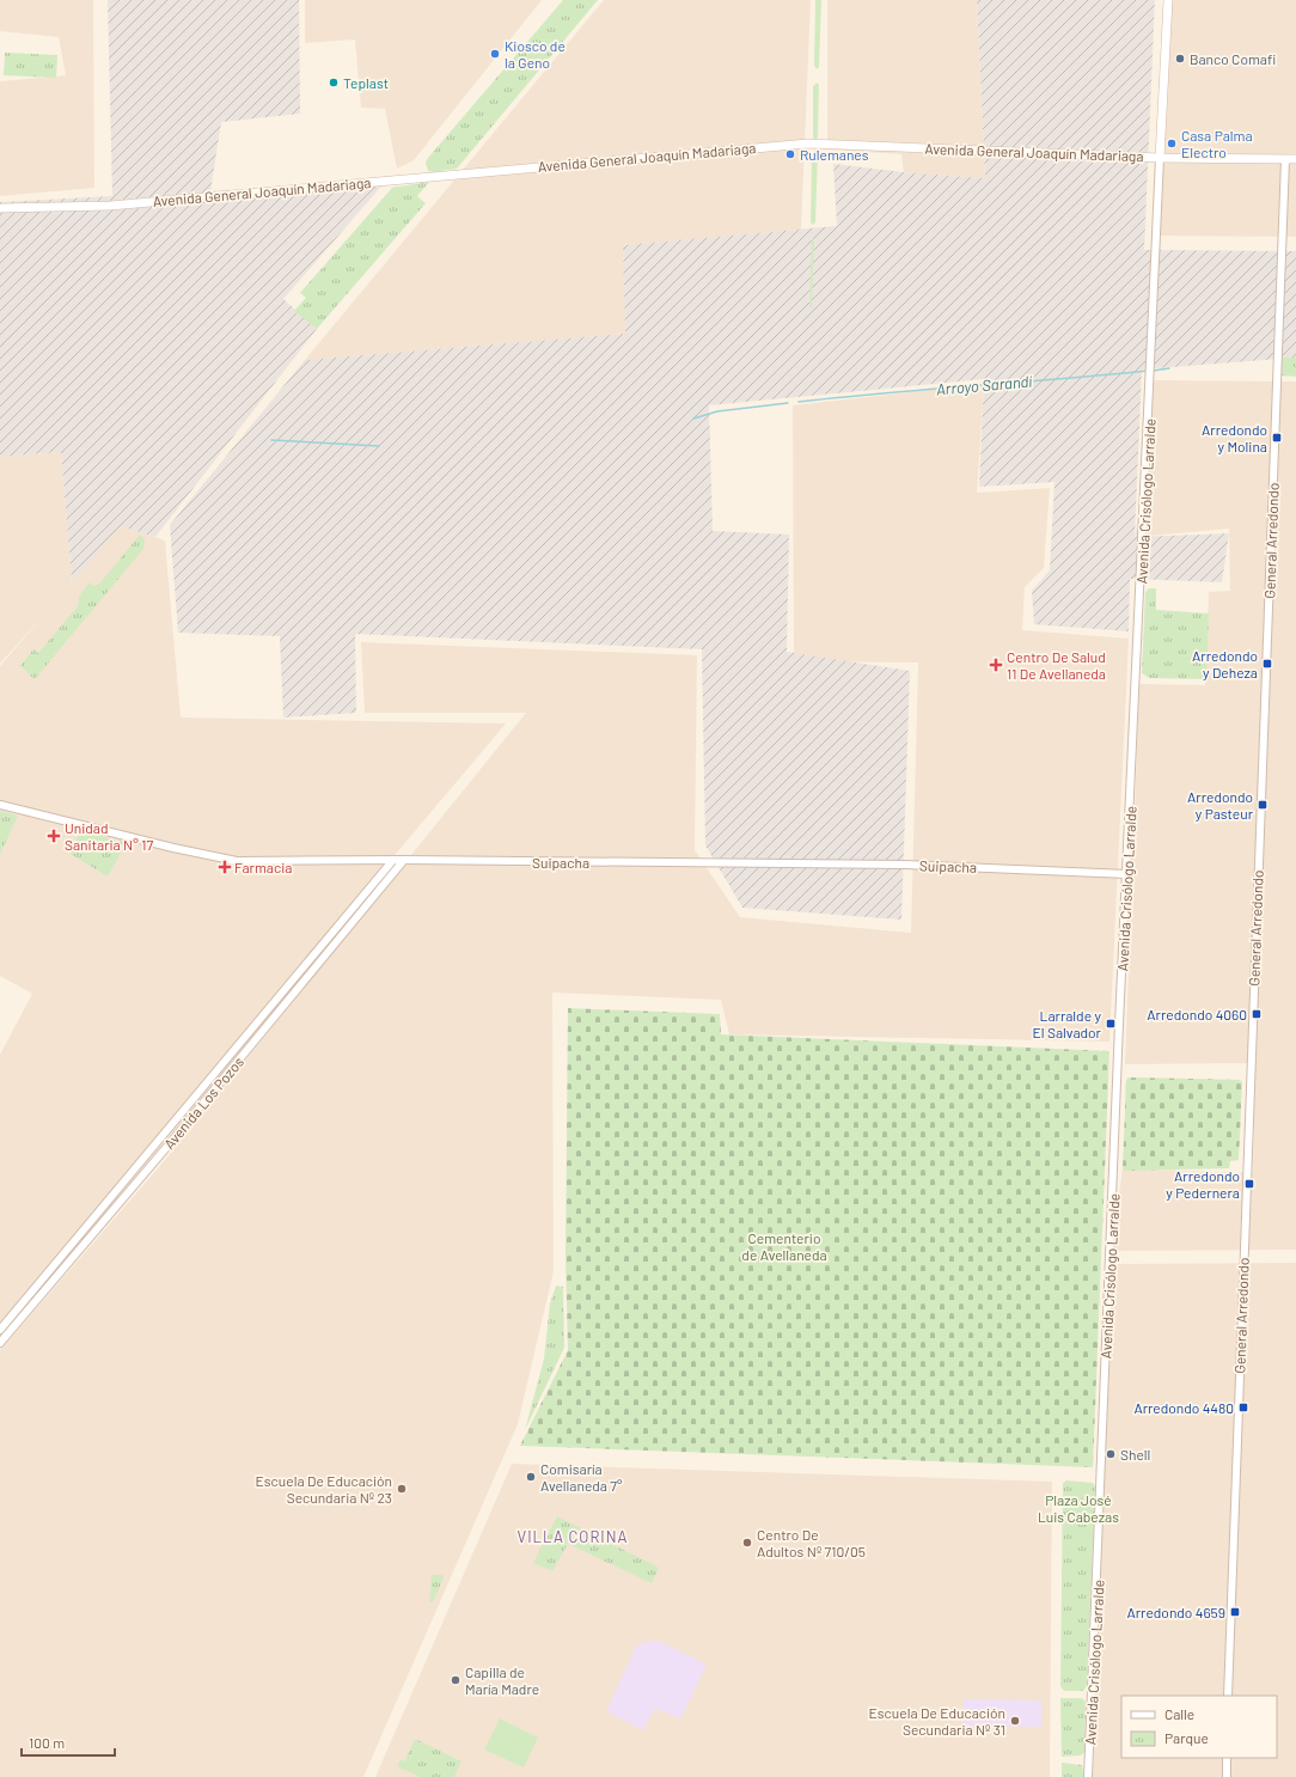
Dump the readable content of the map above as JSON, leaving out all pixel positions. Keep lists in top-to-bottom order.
{
  "streets": {
    "main road": ["Avenida General Joaquín Madariaga", "Avenida Crisólogo Larralde"],
    "street": ["General Arredondo", "Suipacha", "Avenida Los Pozos"]
  },
  "crossings": [
    ["Avenida General Joaquín Madariaga", "Avenida Crisólogo Larralde"],
    ["Avenida General Joaquín Madariaga", "General Arredondo"],
    ["Avenida Crisólogo Larralde", "Suipacha"],
    ["Suipacha", "Avenida Los Pozos"]
  ],
  "districts": ["VILLA CORINA"],
  "water": ["Arroyo Sarandí"],
  "parks": ["Cementerio de Avellaneda", "Plaza José Luis Cabezas"],
  "places": {
    "other": [
      "Kiosco de la Geno",
      "Banco Comafi",
      "Teplast",
      "Casa Palma Electro",
      "Rulemanes",
      "Shell",
      "Comisaría Avellaneda 7°",
      "Escuela De Educación Secundaria Nº 23",
      "Centro De Adultos Nº 710/05",
      "Capilla de María Madre",
      "Escuela De Educación Secundaria Nº 31"
    ],
    "transit": [
      "Arredondo y Molina",
      "Arredondo y Deheza",
      "Arredondo y Pasteur",
      "Arredondo 4060",
      "Larralde y El Salvador",
      "Arredondo y Pedernera",
      "Arredondo 4480",
      "Arredondo 4659"
    ],
    "health": ["Centro De Salud 11 De Avellaneda", "Unidad Sanitaria N° 17", "Farmacia"]
  },
  "legend": ["Calle", "Parque"],
  "scale_bar": "100 m"
}
